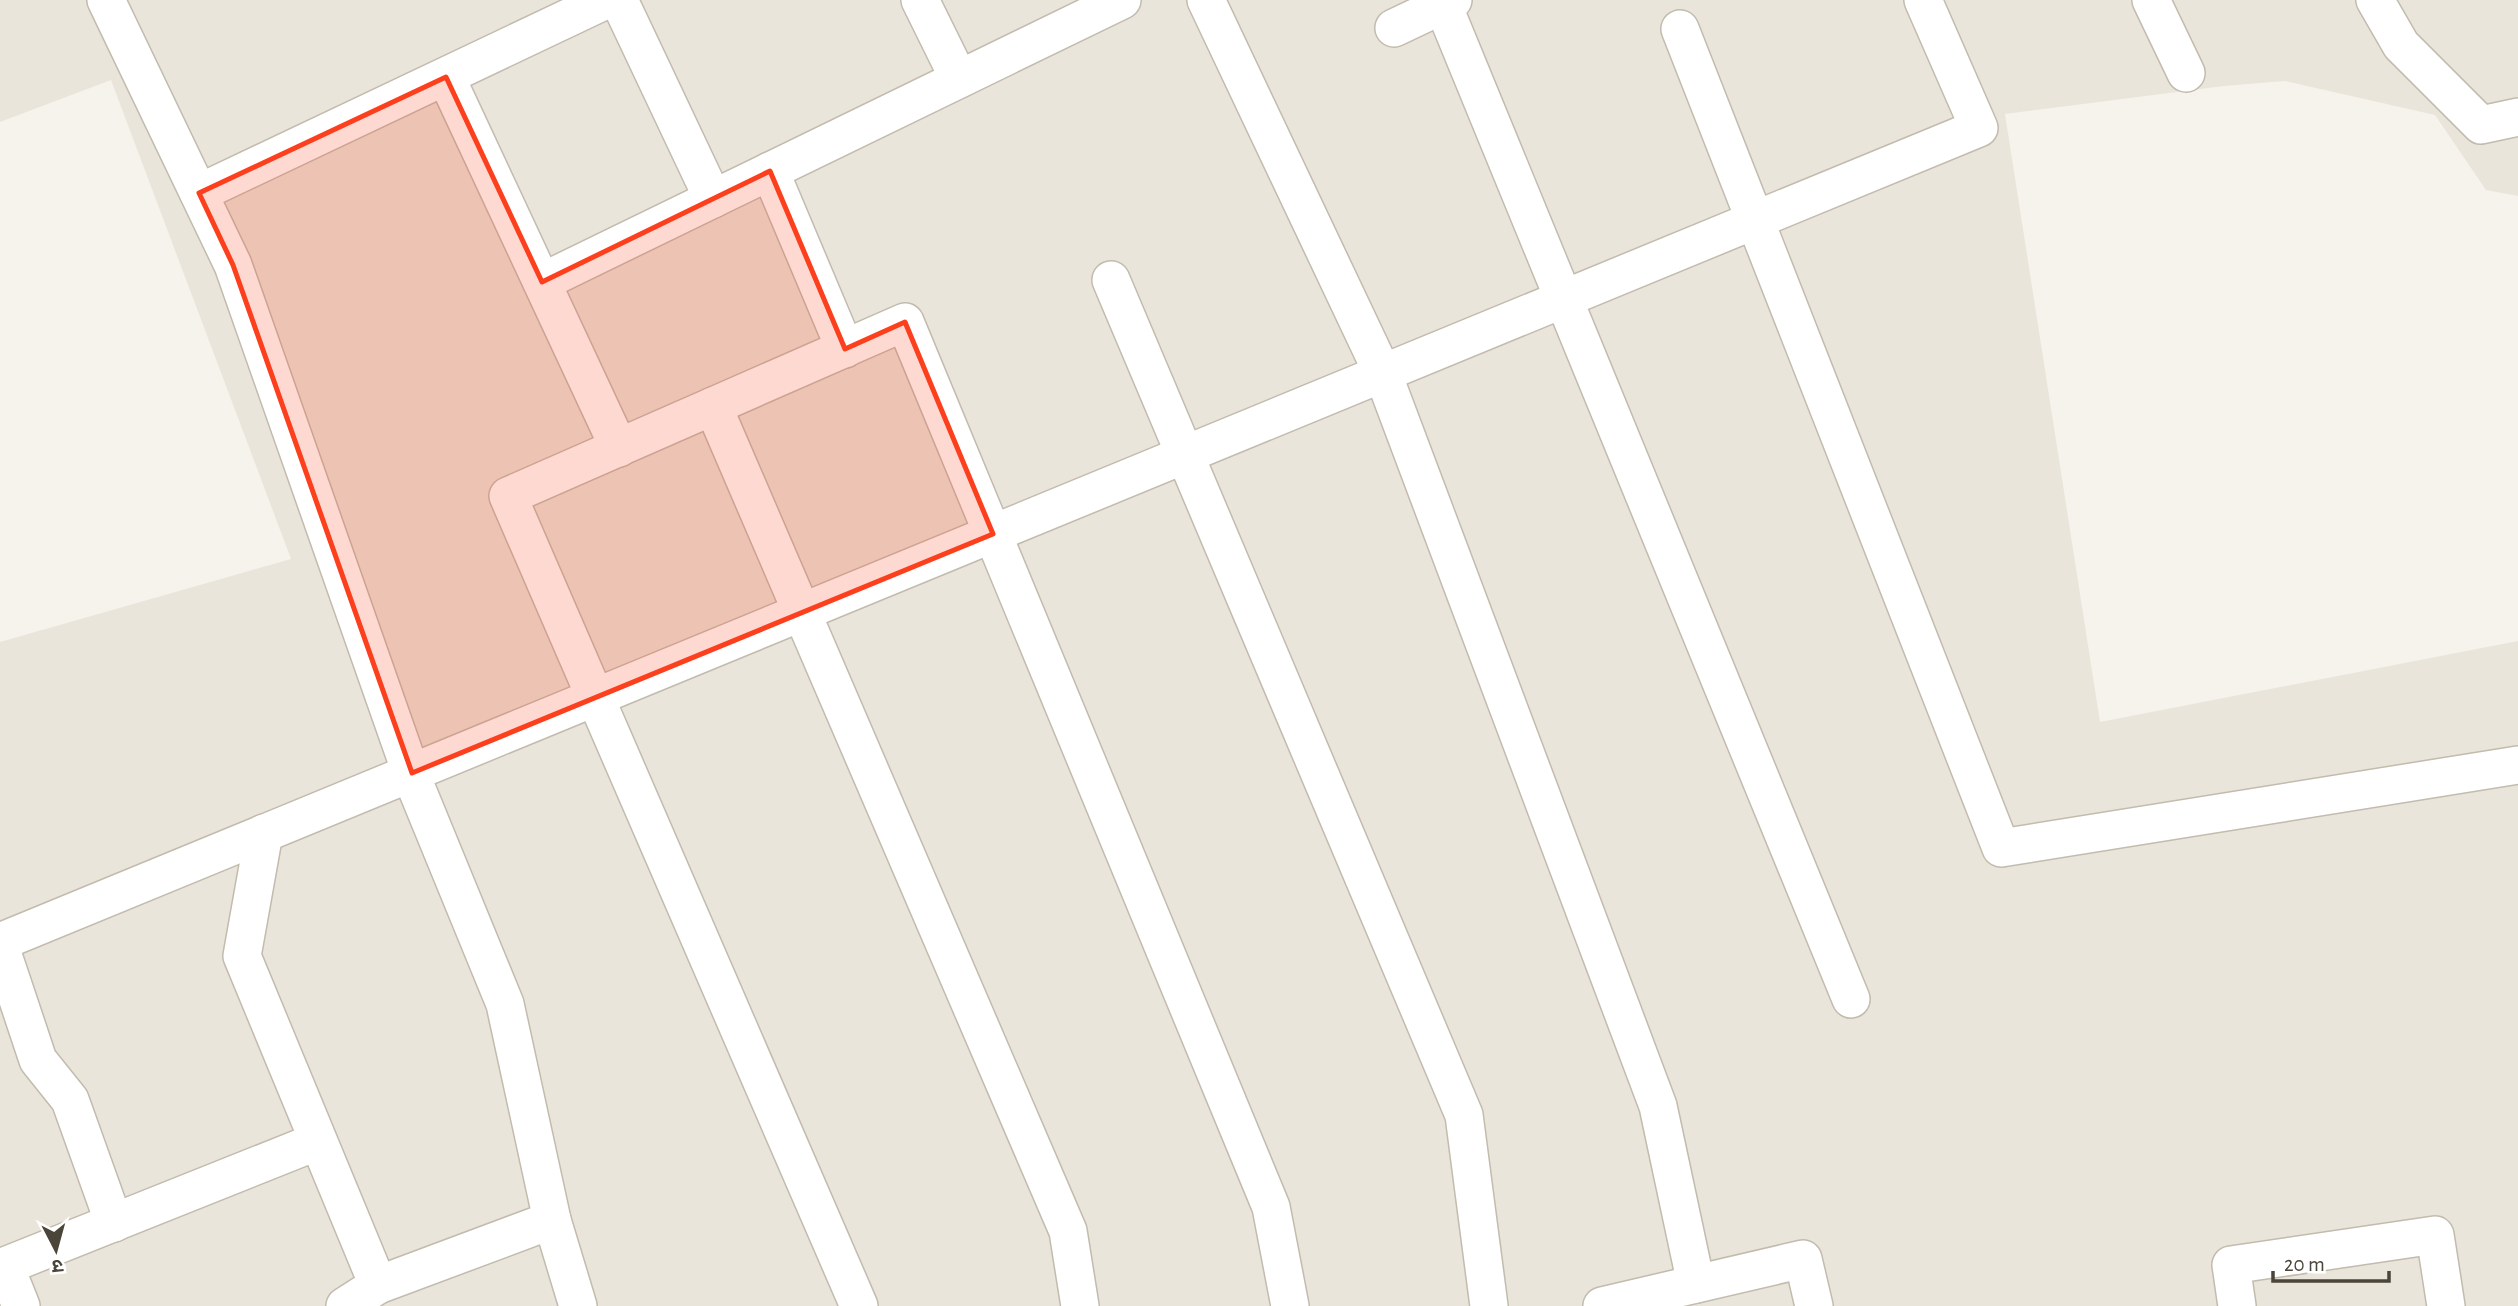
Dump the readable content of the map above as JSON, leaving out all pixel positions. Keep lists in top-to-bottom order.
{
  "scale_bar": "20 m",
  "north": "bottom"
}
